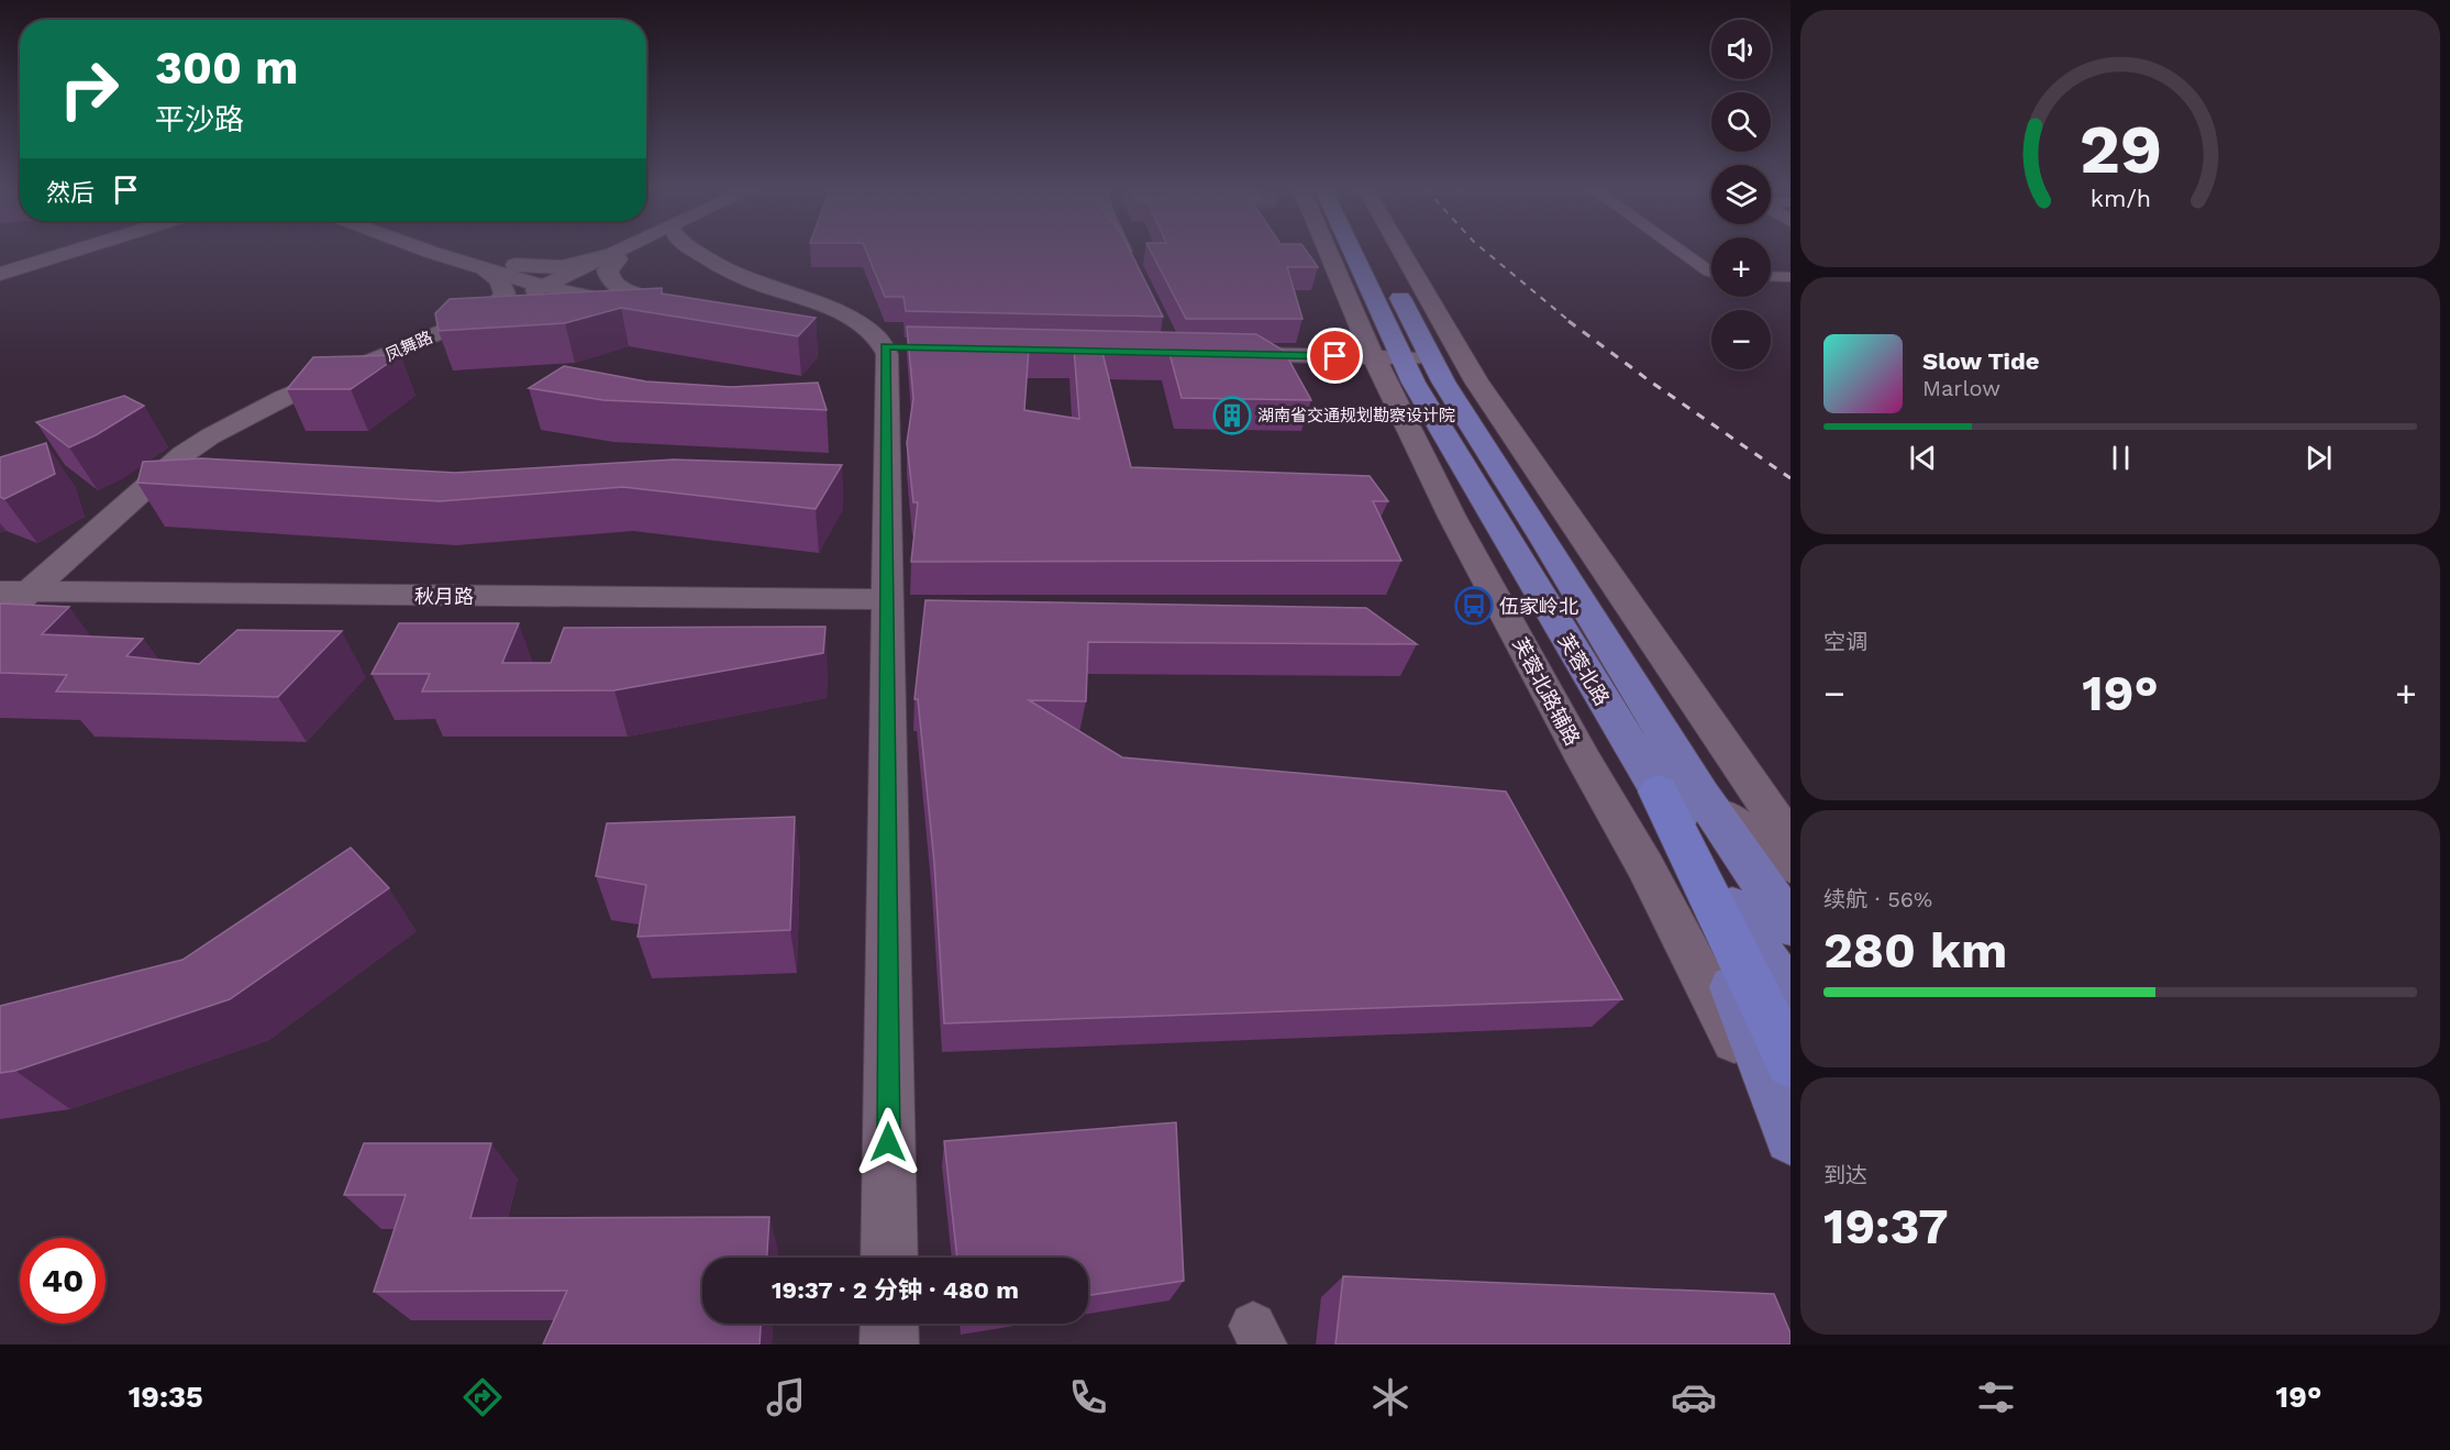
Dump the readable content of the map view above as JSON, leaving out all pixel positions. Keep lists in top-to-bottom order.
{
  "streets": {
    "main road": ["芙蓉北路"],
    "street": ["凤舞路", "秋月路", "芙蓉北路辅路"]
  },
  "crossings": [
    ["凤舞路", "秋月路"],
    ["芙蓉北路", "芙蓉北路辅路"]
  ],
  "places": {
    "building": ["湖南省交通规划勘察设计院"],
    "bus stop": ["伍家岭北"]
  },
  "page": {
    "map_buttons": ["+", "−"],
    "turn": ["300 m", "平沙路"],
    "then": "然后",
    "song": ["Slow Tide", "Marlow"],
    "tile": [
      "空调",
      ["续航 · 56%", "280 km"],
      ["到达", "19:37"]
    ],
    "heat": ["−", "19°", "+"],
    "limit": "40",
    "trip": "19:37 · 2 分钟 · 480 m",
    "tabs": ["19:35", "19°"],
    "gauge": ["29", "km/h"]
  }
}
